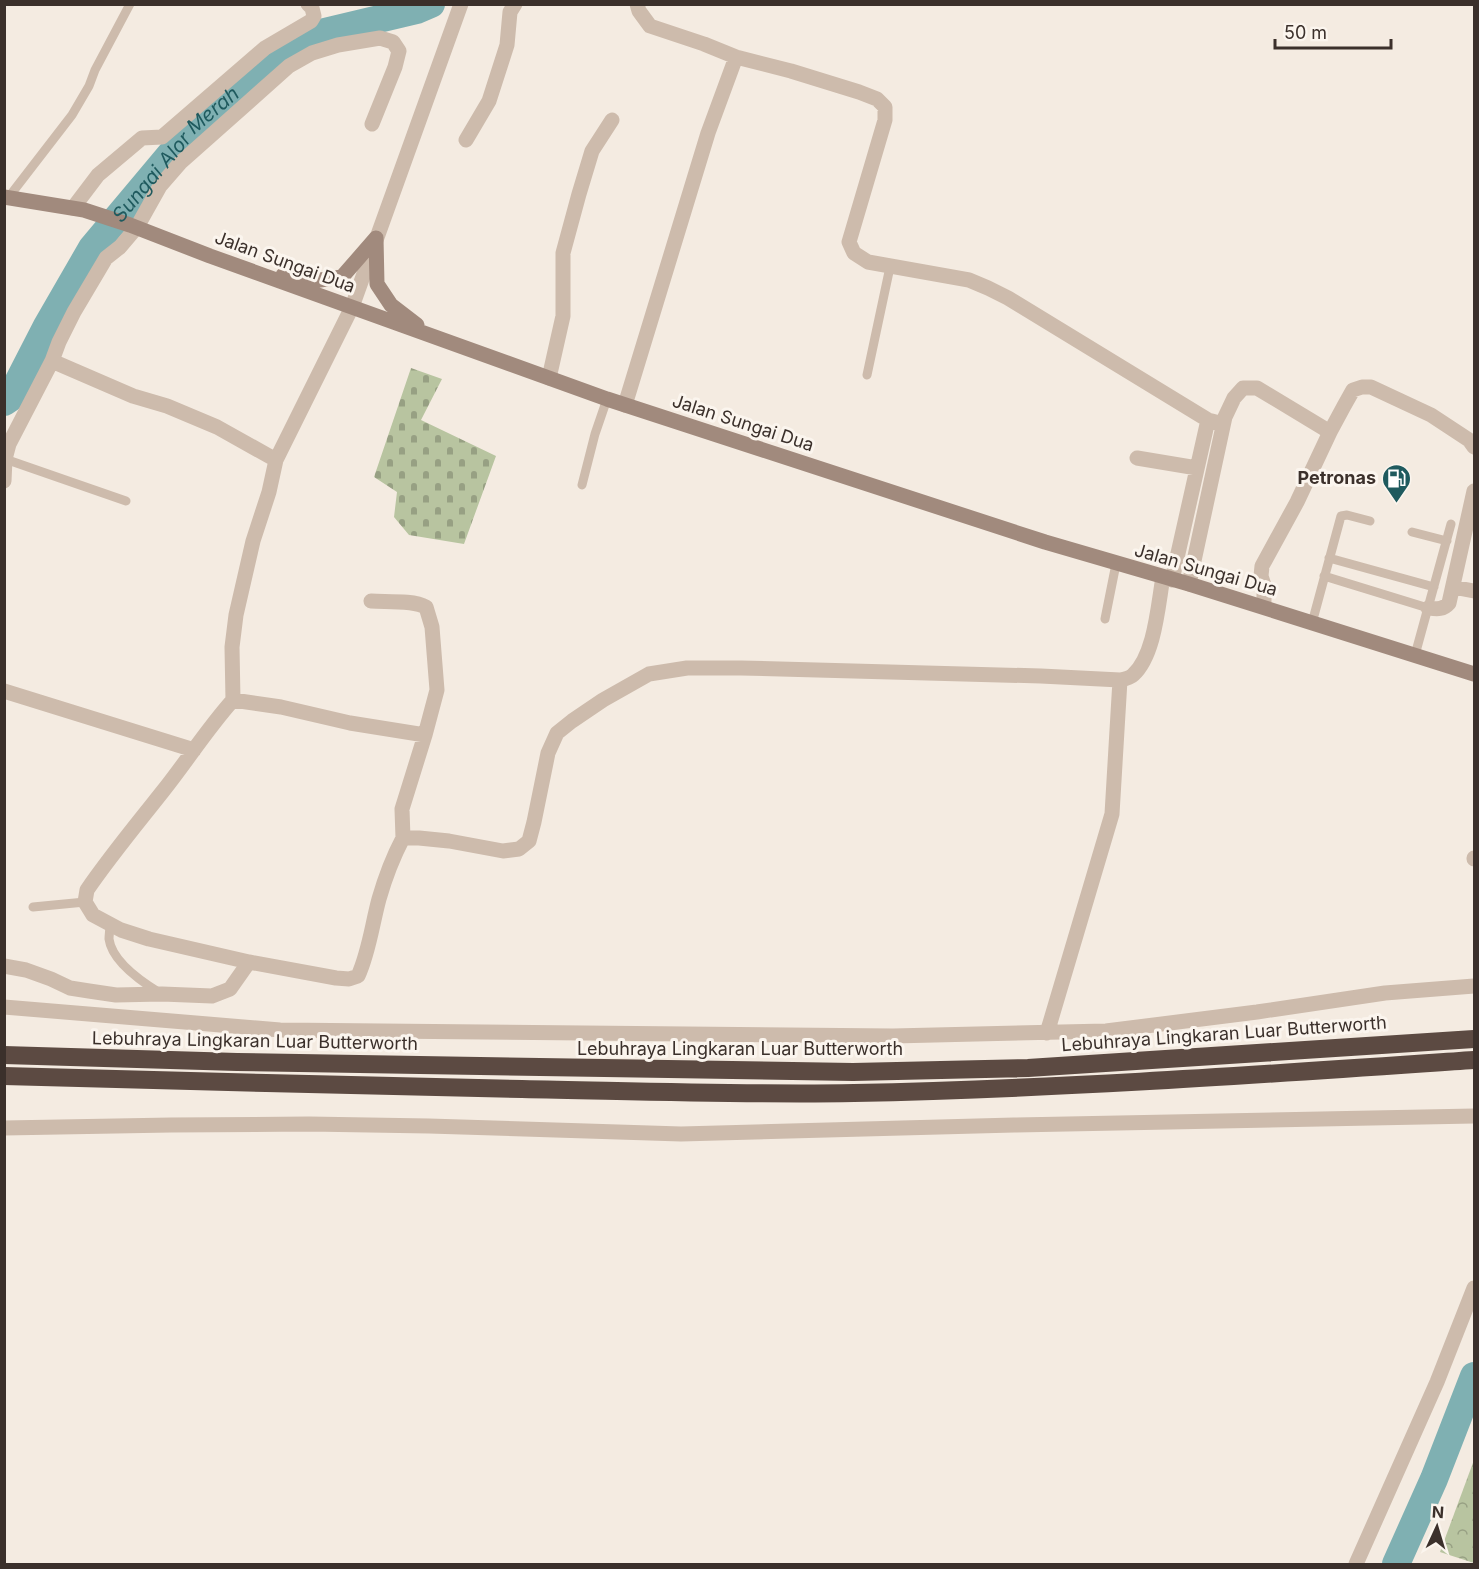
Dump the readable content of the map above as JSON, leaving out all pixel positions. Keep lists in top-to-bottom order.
{
  "streets": {
    "highway": ["Lebuhraya Lingkaran Luar Butterworth"],
    "main road": ["Jalan Sungai Dua"]
  },
  "water": ["Sungai Alor Merah"],
  "places": {
    "fuel station": ["Petronas"]
  },
  "scale_bar": "50 m",
  "north": "top"
}
